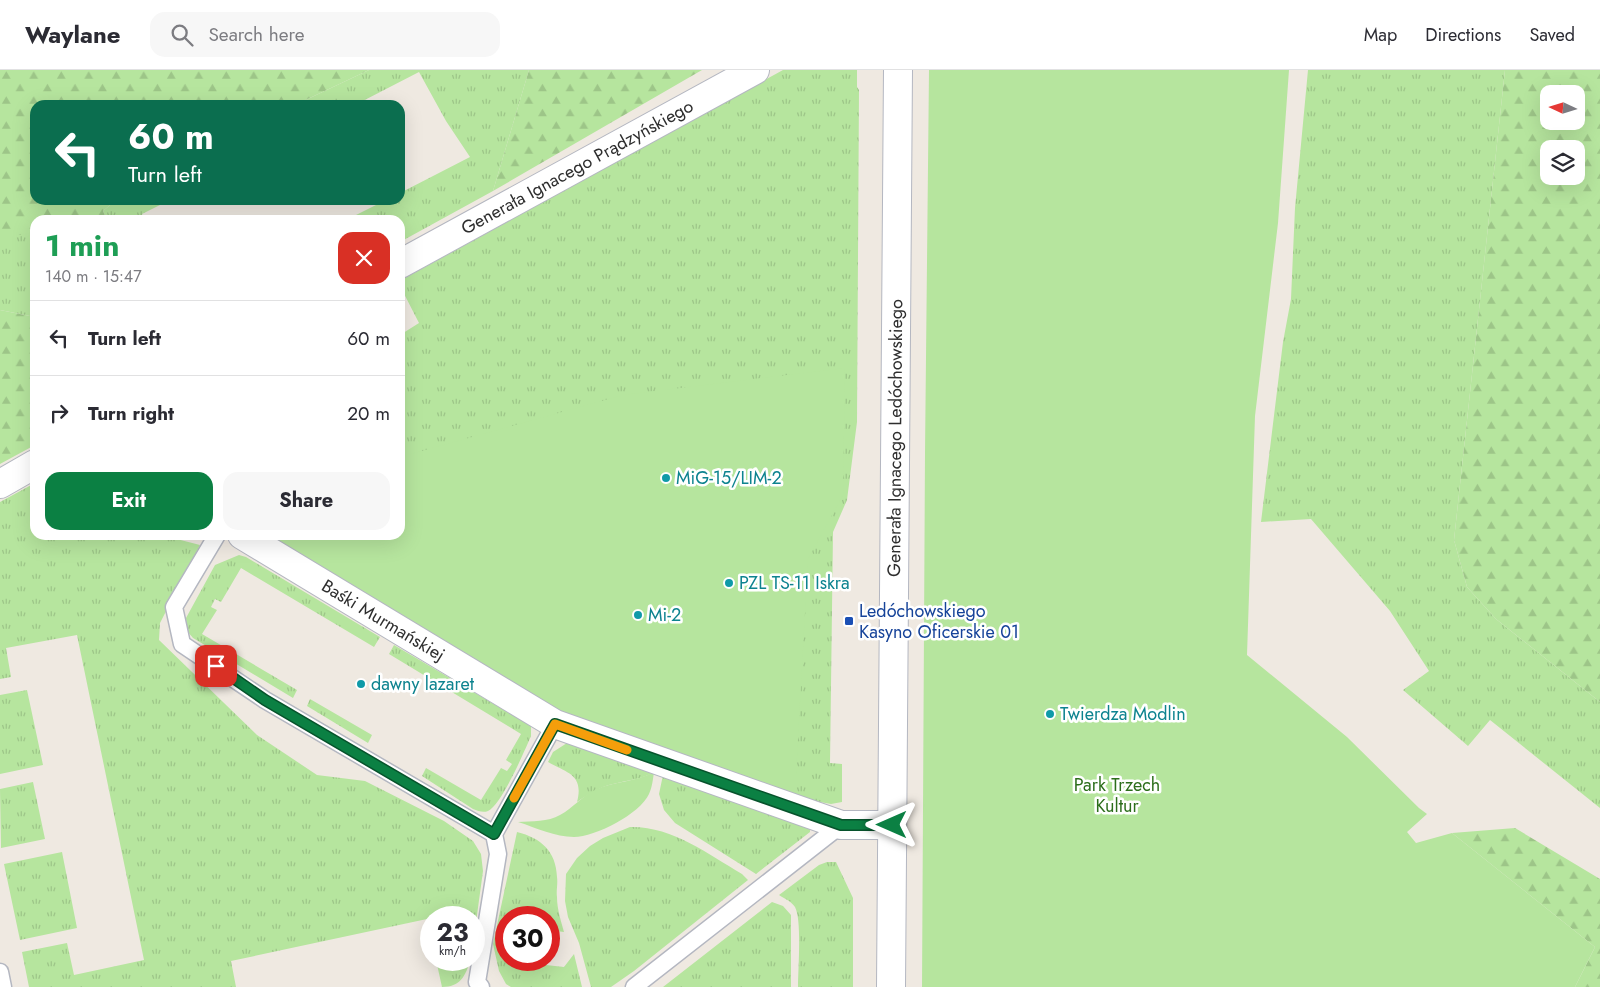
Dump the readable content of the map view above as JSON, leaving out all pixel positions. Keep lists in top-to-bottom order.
{
  "streets": {
    "street": ["Generała Ignacego Prądzyńskiego", "Generała Ignacego Ledóchowskiego", "Baśki Murmańskiej"]
  },
  "crossings": [
    ["Generała Ignacego Ledóchowskiego", "Baśki Murmańskiej"]
  ],
  "parks": ["Park Trzech Kultur"],
  "places": {
    "other": [
      "MiG-15/LIM-2",
      "PZL TS-11 Iskra",
      "Mi-2",
      "dawny lazaret",
      "Twierdza Modlin"
    ],
    "transit": ["Ledóchowskiego Kasyno Oficerskie 01"]
  },
  "north": "left",
  "page": {
    "header": "Waylane",
    "search": "Search here",
    "nav": ["Map", "Directions", "Saved"],
    "turn": ["60 m", "Turn left"],
    "heading": ["1 min", "140 m · 15:47"],
    "list": [
      {
        "name": "Turn left",
        "value": "60 m"
      },
      {
        "name": "Turn right",
        "value": "20 m"
      }
    ],
    "buttons": ["Exit", "Share"],
    "speed": "23 km/h",
    "limit": "30"
  }
}
